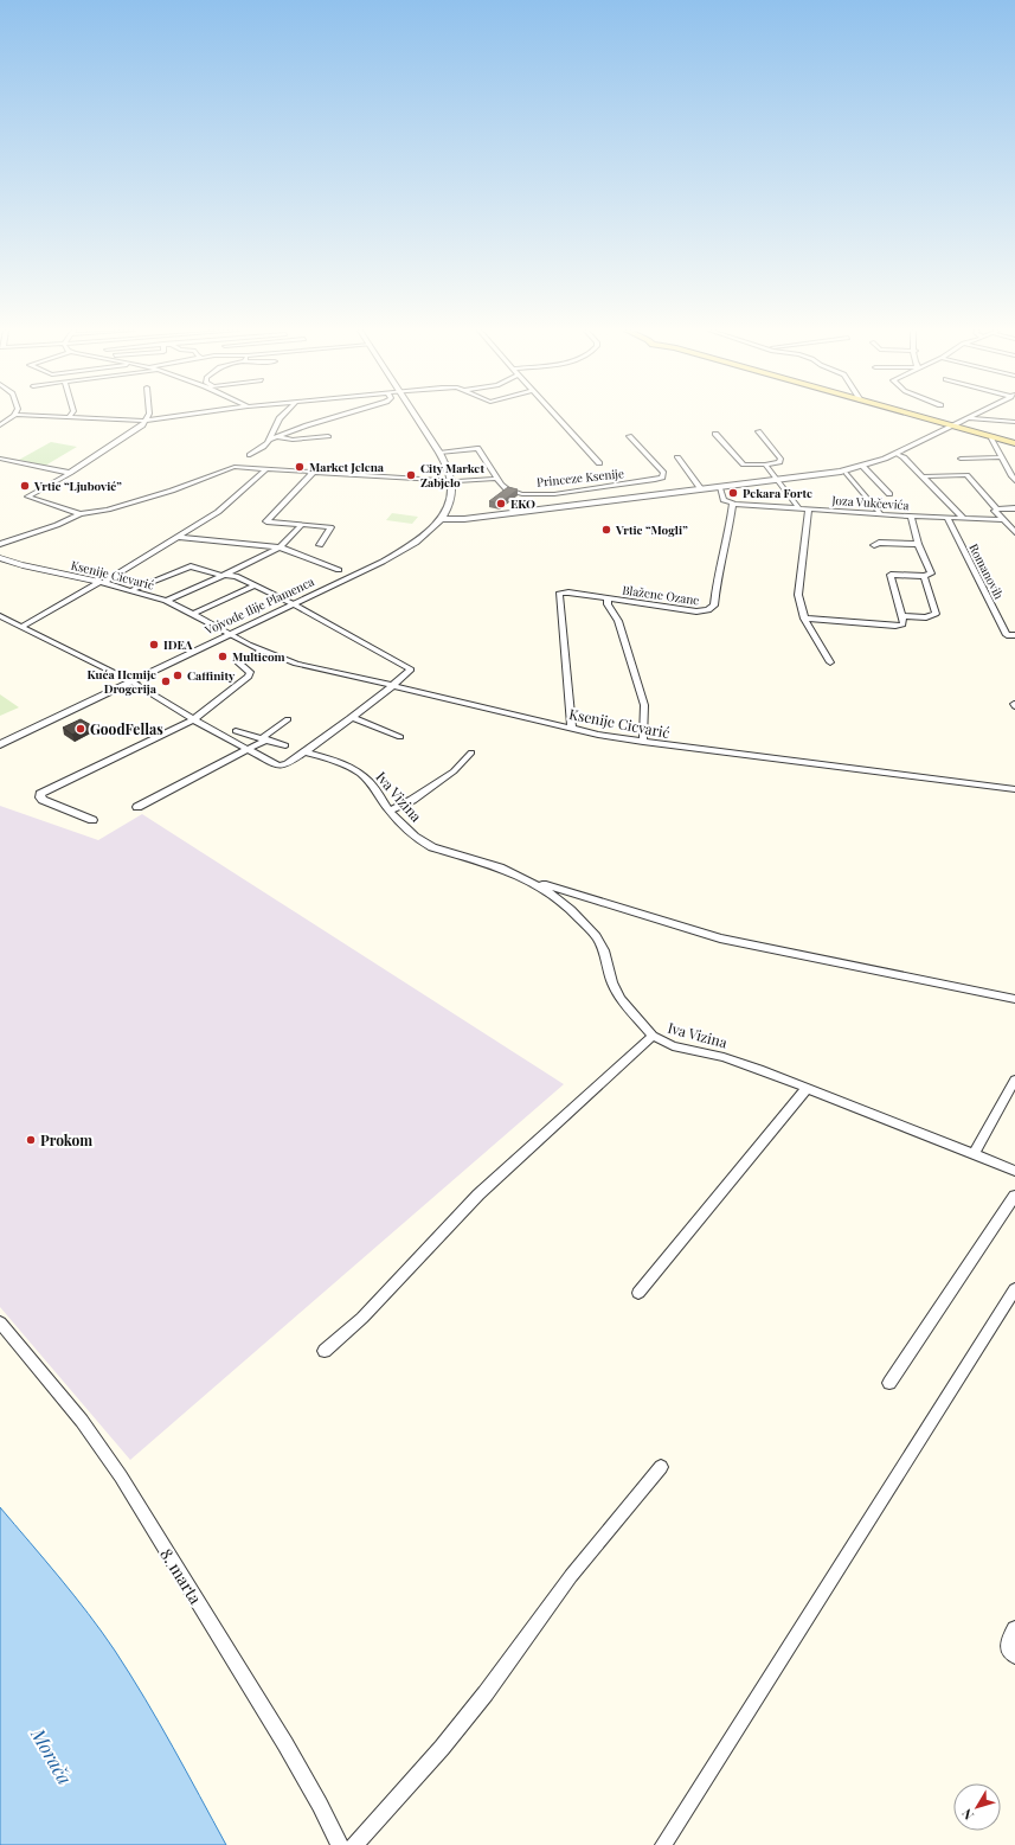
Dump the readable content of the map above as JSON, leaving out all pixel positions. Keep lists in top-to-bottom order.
{
  "streets": {
    "street": [
      "Princeze Ksenije",
      "Joza Vukčevića",
      "Romanovih",
      "Ksenije Cicvarić",
      "Blažene Ozane",
      "Vojvode Ilije Plamenca",
      "Iva Vizina",
      "8. marta"
    ]
  },
  "crossings": [
    ["Princeze Ksenije", "Vojvode Ilije Plamenca"],
    ["Joza Vukčevića", "Romanovih"],
    ["Joza Vukčevića", "Blažene Ozane"],
    ["Ksenije Cicvarić", "Blažene Ozane"],
    ["Ksenije Cicvarić", "Vojvode Ilije Plamenca"]
  ],
  "water": ["Morača"],
  "places": [
    "Market Jelena",
    "City Market Zabjelo",
    "Vrtic “Ljubović”",
    "Pekara Forte",
    "EKO",
    "Vrtic “Mogli”",
    "IDEA",
    "Multicom",
    "Caffinity",
    "Kuća Hemije Drogerija",
    "GoodFellas",
    "Prokom"
  ],
  "north": "bottom left"
}
